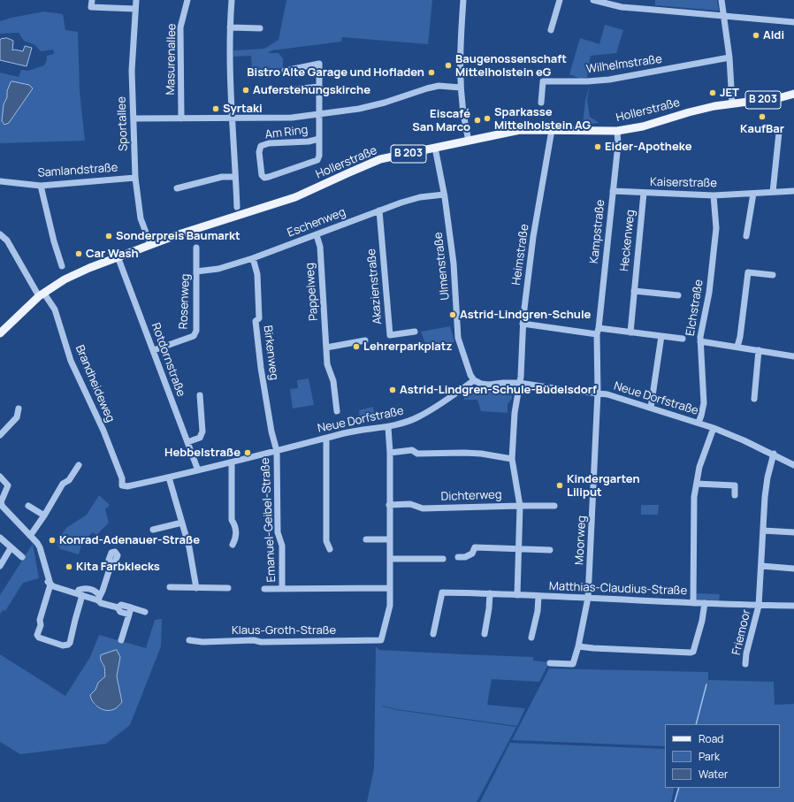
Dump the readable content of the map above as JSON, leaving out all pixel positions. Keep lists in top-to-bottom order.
{
  "streets": {
    "main road": ["B 203", "Hollerstraße"],
    "street": [
      "Masurenallee",
      "Wilhelmstraße",
      "Sportallee",
      "Am Ring",
      "Samlandstraße",
      "Kaiserstraße",
      "Eschenweg",
      "Kampstraße",
      "Heckenweg",
      "Heimstraße",
      "Ulmenstraße",
      "Akazienstraße",
      "Pappelweg",
      "Rosenweg",
      "Elchstraße",
      "Birkenweg",
      "Rotdornstraße",
      "Brandheideweg",
      "Neue Dorfstraße",
      "Dichterweg",
      "Emanuel-Geibel-Straße",
      "Moorweg",
      "Matthias-Claudius-Straße",
      "Klaus-Groth-Straße",
      "Friemoor"
    ]
  },
  "crossings": [
    ["Hollerstraße", "Sportallee"],
    ["Hollerstraße", "Kampstraße"],
    ["Hollerstraße", "Heimstraße"],
    ["Hollerstraße", "Ulmenstraße"],
    ["Hollerstraße", "Rotdornstraße"],
    ["Hollerstraße", "Brandheideweg"],
    ["Sportallee", "Samlandstraße"],
    ["Kaiserstraße", "Kampstraße"],
    ["Kaiserstraße", "Heckenweg"],
    ["Kaiserstraße", "Elchstraße"],
    ["Eschenweg", "Ulmenstraße"],
    ["Eschenweg", "Akazienstraße"],
    ["Eschenweg", "Pappelweg"],
    ["Eschenweg", "Rosenweg"],
    ["Eschenweg", "Birkenweg"],
    ["Kampstraße", "Neue Dorfstraße"],
    ["Kampstraße", "Moorweg"],
    ["Heimstraße", "Neue Dorfstraße"],
    ["Heimstraße", "Dichterweg"],
    ["Heimstraße", "Matthias-Claudius-Straße"],
    ["Ulmenstraße", "Neue Dorfstraße"],
    ["Rosenweg", "Rotdornstraße"],
    ["Elchstraße", "Neue Dorfstraße"],
    ["Birkenweg", "Neue Dorfstraße"],
    ["Birkenweg", "Emanuel-Geibel-Straße"],
    ["Rotdornstraße", "Neue Dorfstraße"],
    ["Brandheideweg", "Neue Dorfstraße"],
    ["Neue Dorfstraße", "Emanuel-Geibel-Straße"],
    ["Neue Dorfstraße", "Moorweg"],
    ["Neue Dorfstraße", "Friemoor"],
    ["Emanuel-Geibel-Straße", "Klaus-Groth-Straße"],
    ["Moorweg", "Matthias-Claudius-Straße"],
    ["Matthias-Claudius-Straße", "Friemoor"]
  ],
  "places": [
    "Aldi",
    "Baugenossenschaft Mittelholstein eG",
    "Bistro Alte Garage und Hofladen",
    "Auferstehungskirche",
    "JET",
    "Syrtaki",
    "KaufBar",
    "Sparkasse Mittelholstein AG",
    "Eiscafé San Marco",
    "Eider-Apotheke",
    "Sonderpreis Baumarkt",
    "Car Wash",
    "Astrid-Lindgren-Schule",
    "Lehrerparkplatz",
    "Astrid-Lindgren-Schule-Büdelsdorf",
    "Hebbelstraße",
    "Kindergarten Liliput",
    "Konrad-Adenauer-Straße",
    "Kita Farbklecks"
  ],
  "legend": ["Road", "Park", "Water"]
}
